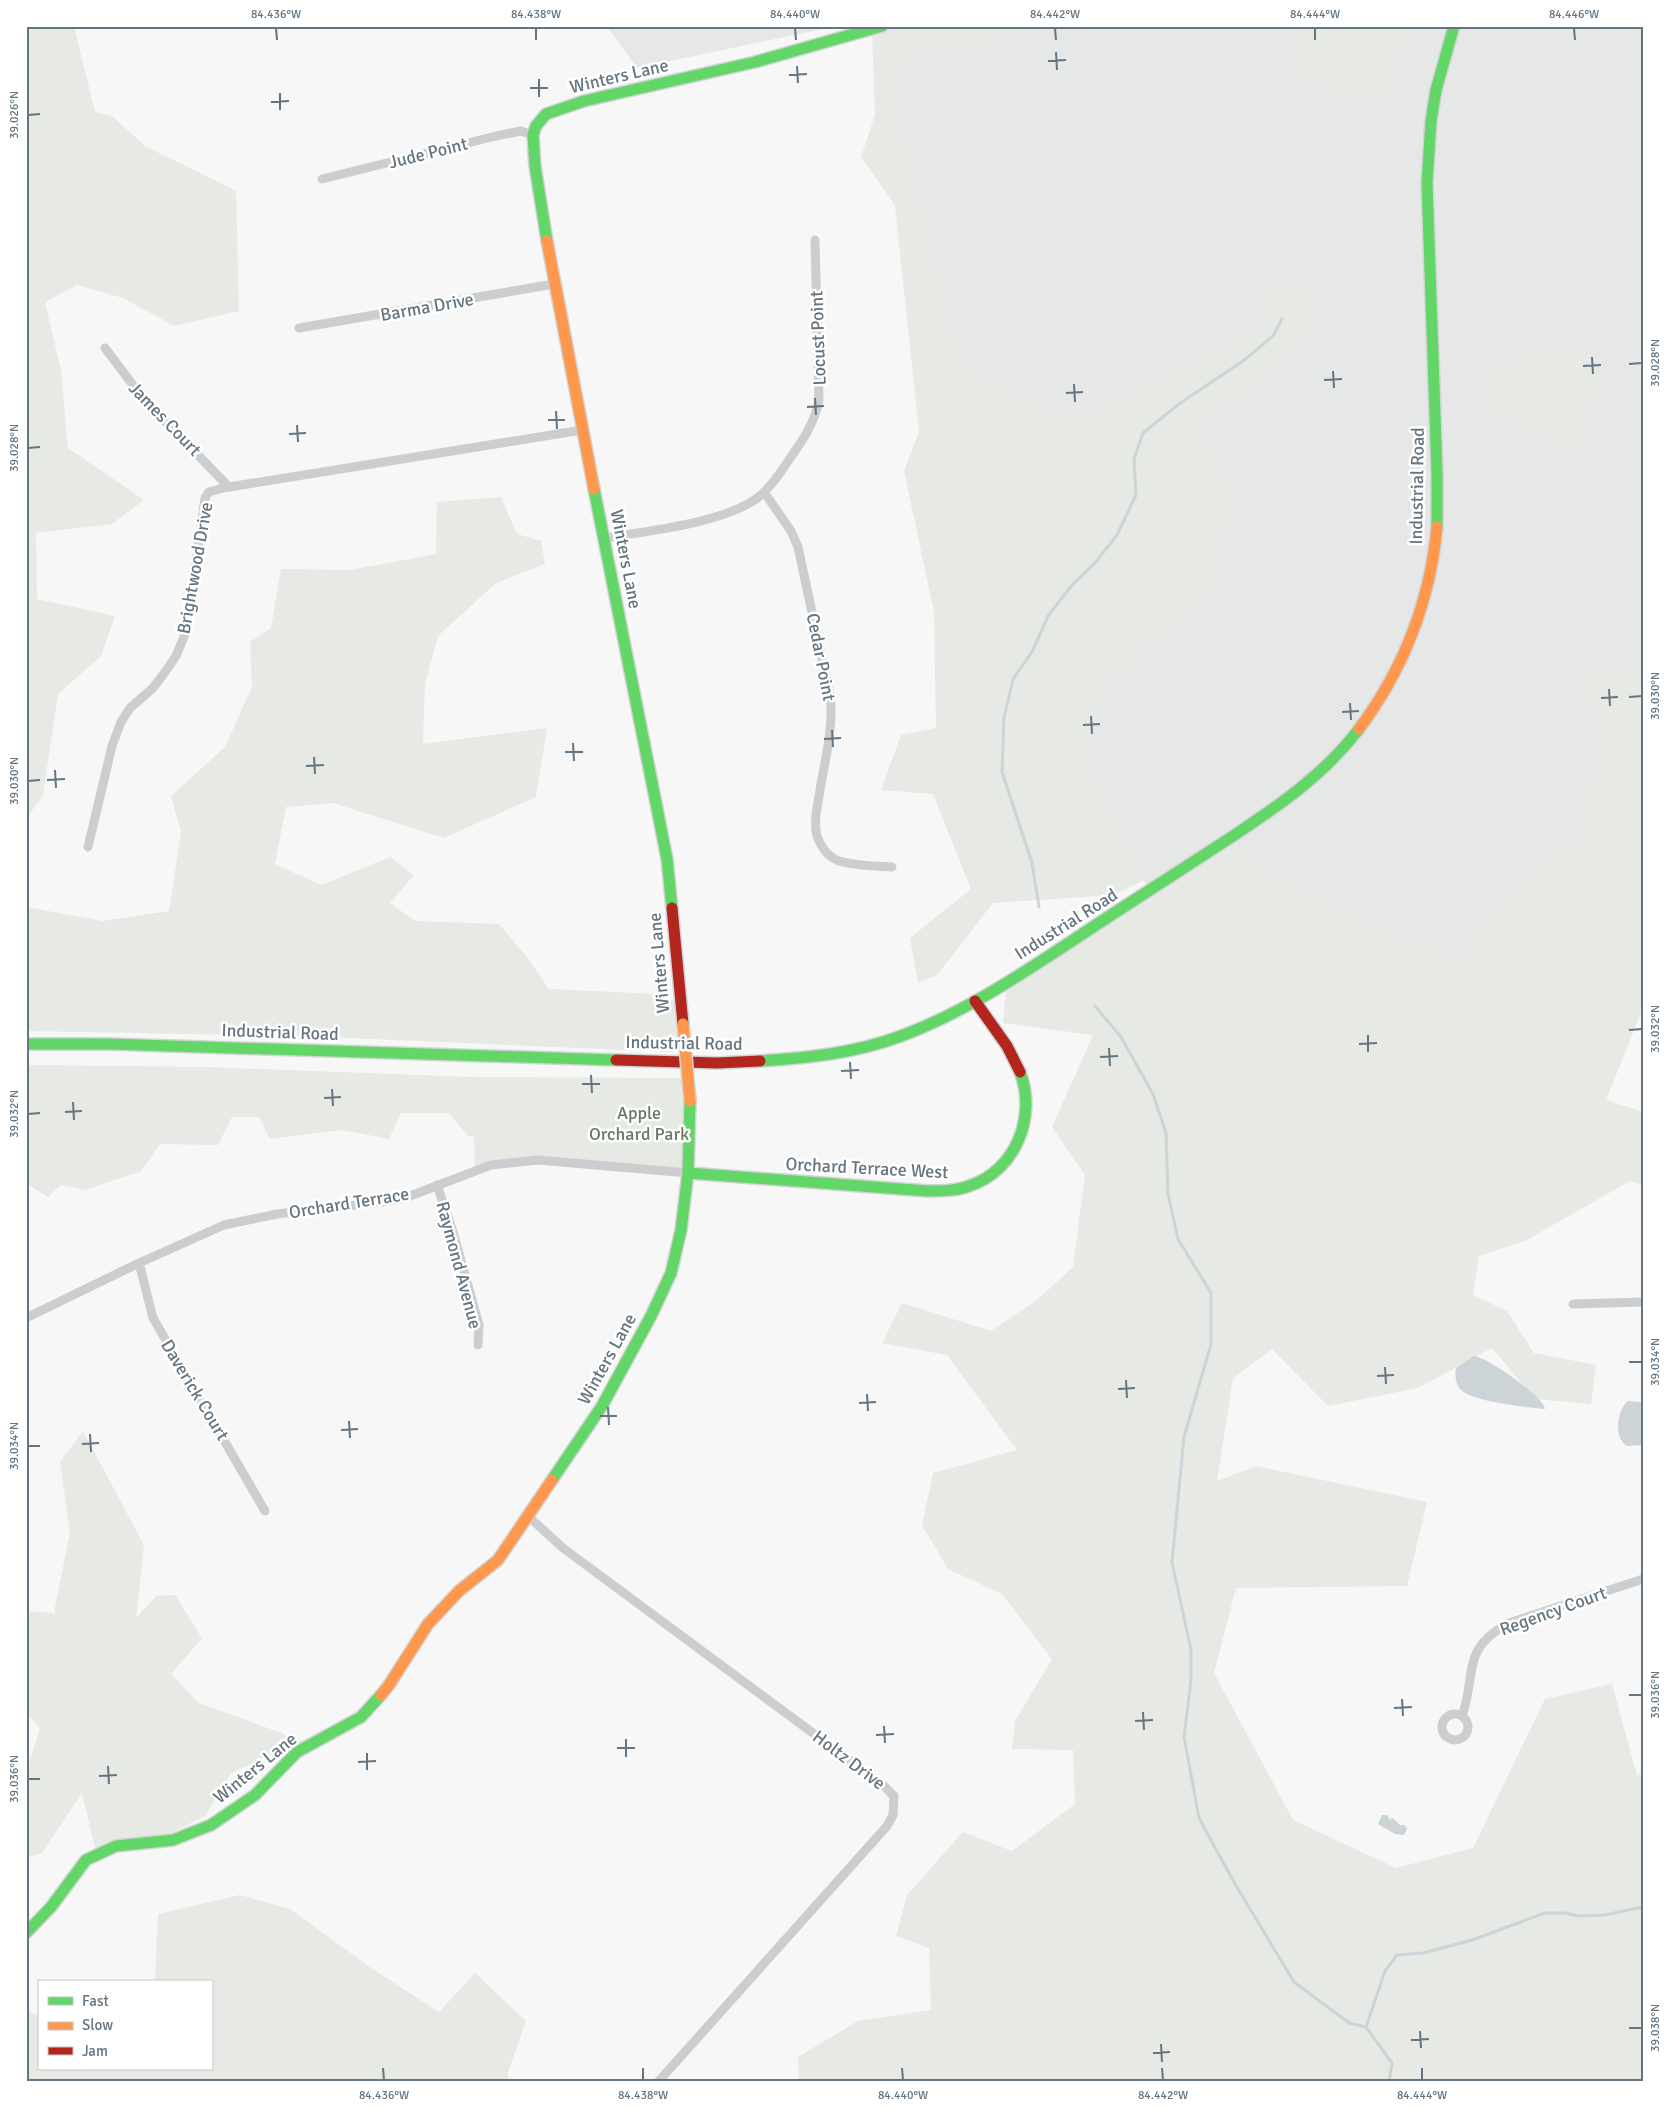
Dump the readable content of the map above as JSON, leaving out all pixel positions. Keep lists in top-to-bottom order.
{
  "streets": {
    "street": [
      "Winters Lane",
      "Jude Point",
      "Barma Drive",
      "Locust Point",
      "James Court",
      "Industrial Road",
      "Brightwood Drive",
      "Cedar Point",
      "Orchard Terrace West",
      "Orchard Terrace",
      "Raymond Avenue",
      "Daverick Court",
      "Regency Court",
      "Holtz Drive"
    ]
  },
  "crossings": [
    ["Winters Lane", "Jude Point"],
    ["Winters Lane", "Barma Drive"],
    ["Winters Lane", "Locust Point"],
    ["Winters Lane", "Brightwood Drive"],
    ["Winters Lane", "Orchard Terrace West"],
    ["Winters Lane", "Orchard Terrace"],
    ["Winters Lane", "Holtz Drive"],
    ["Locust Point", "Cedar Point"],
    ["James Court", "Brightwood Drive"],
    ["Industrial Road", "Orchard Terrace West"],
    ["Orchard Terrace West", "Orchard Terrace"],
    ["Orchard Terrace", "Raymond Avenue"],
    ["Orchard Terrace", "Daverick Court"]
  ],
  "parks": ["Apple Orchard Park"],
  "legend": ["Fast", "Slow", "Jam"],
  "coordinates": [
    "84.436°W",
    "84.438°W",
    "84.440°W",
    "84.442°W",
    "84.444°W",
    "84.446°W",
    "39.026°N",
    "39.028°N",
    "39.030°N",
    "39.032°N",
    "39.034°N",
    "39.036°N",
    "39.038°N"
  ]
}
